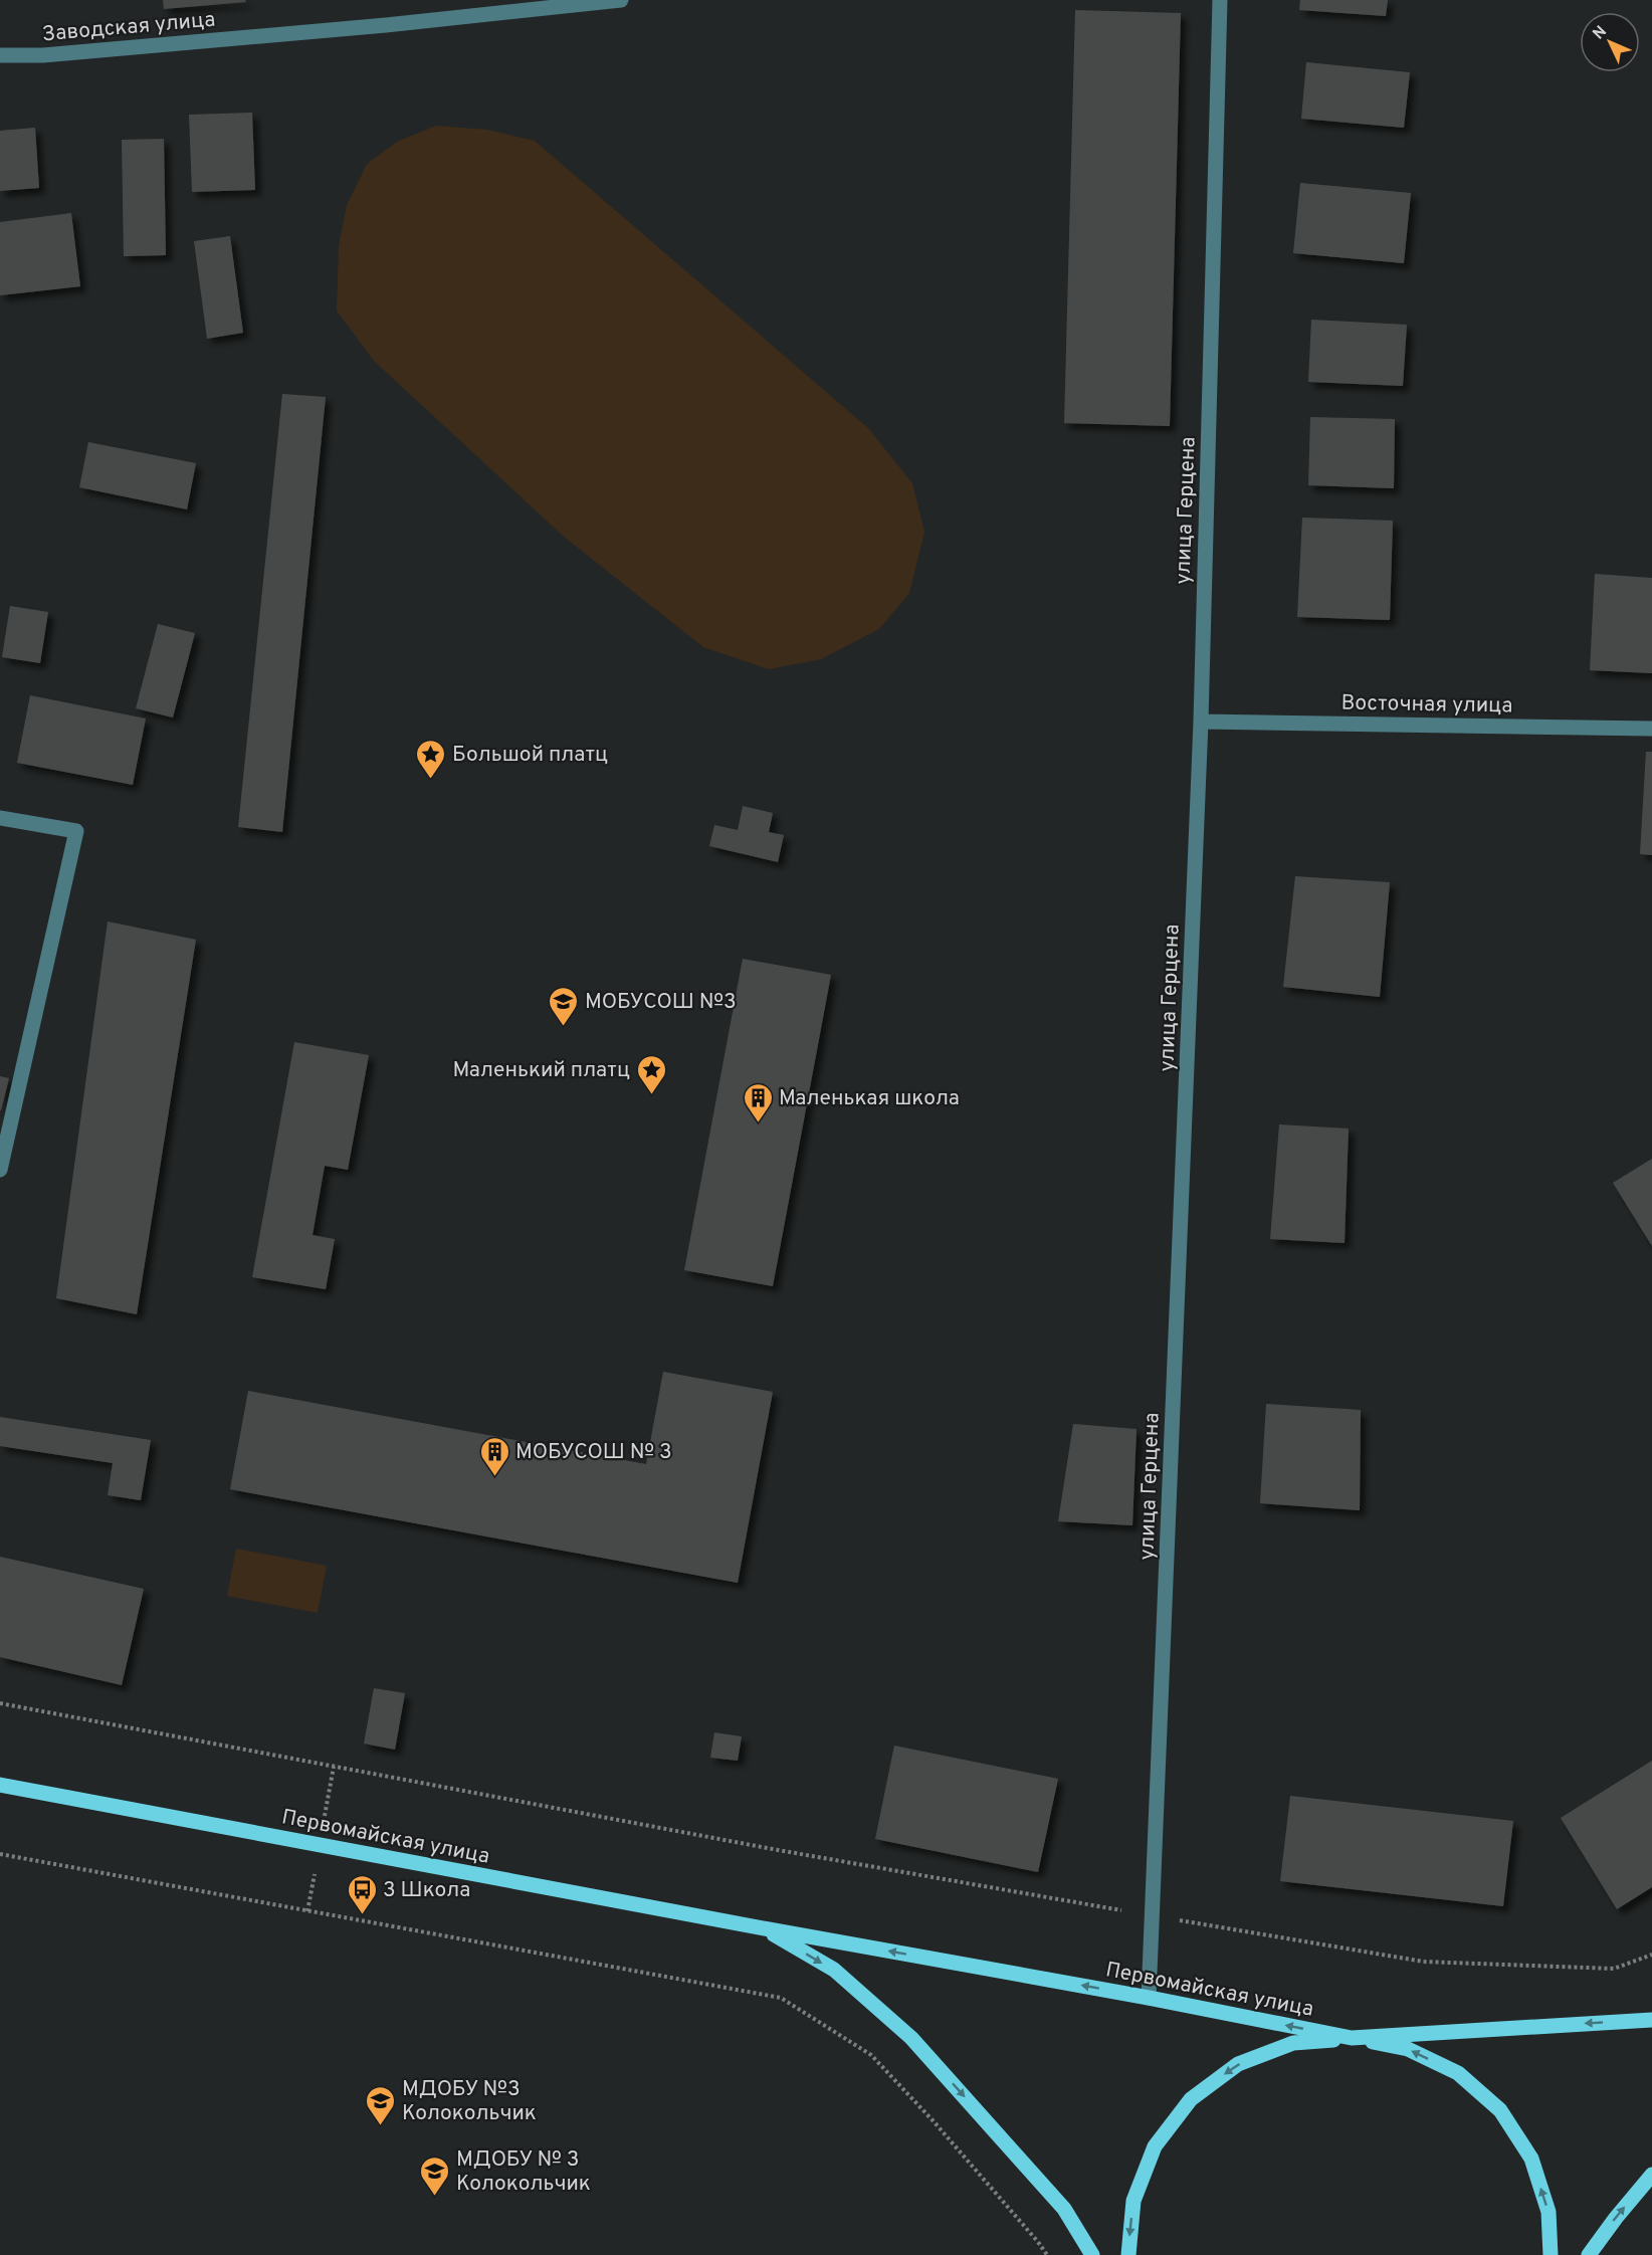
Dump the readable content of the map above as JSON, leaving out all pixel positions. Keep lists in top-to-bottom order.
{
  "streets": {
    "main road": ["Первомайская улица"],
    "street": ["Заводская улица", "улица Герцена", "Восточная улица"]
  },
  "crossings": [
    ["улица Герцена", "Восточная улица"],
    ["улица Герцена", "Первомайская улица"]
  ],
  "places": {
    "place": ["Большой платц", "Маленький платц"],
    "school or university": ["МОБУСОШ №3", "МДОБУ №3 Колокольчик", "МДОБУ № 3 Колокольчик"],
    "building": ["Маленькая школа", "МОБУСОШ № 3"],
    "bus stop": ["3 Школа"]
  },
  "north": "top left"
}
